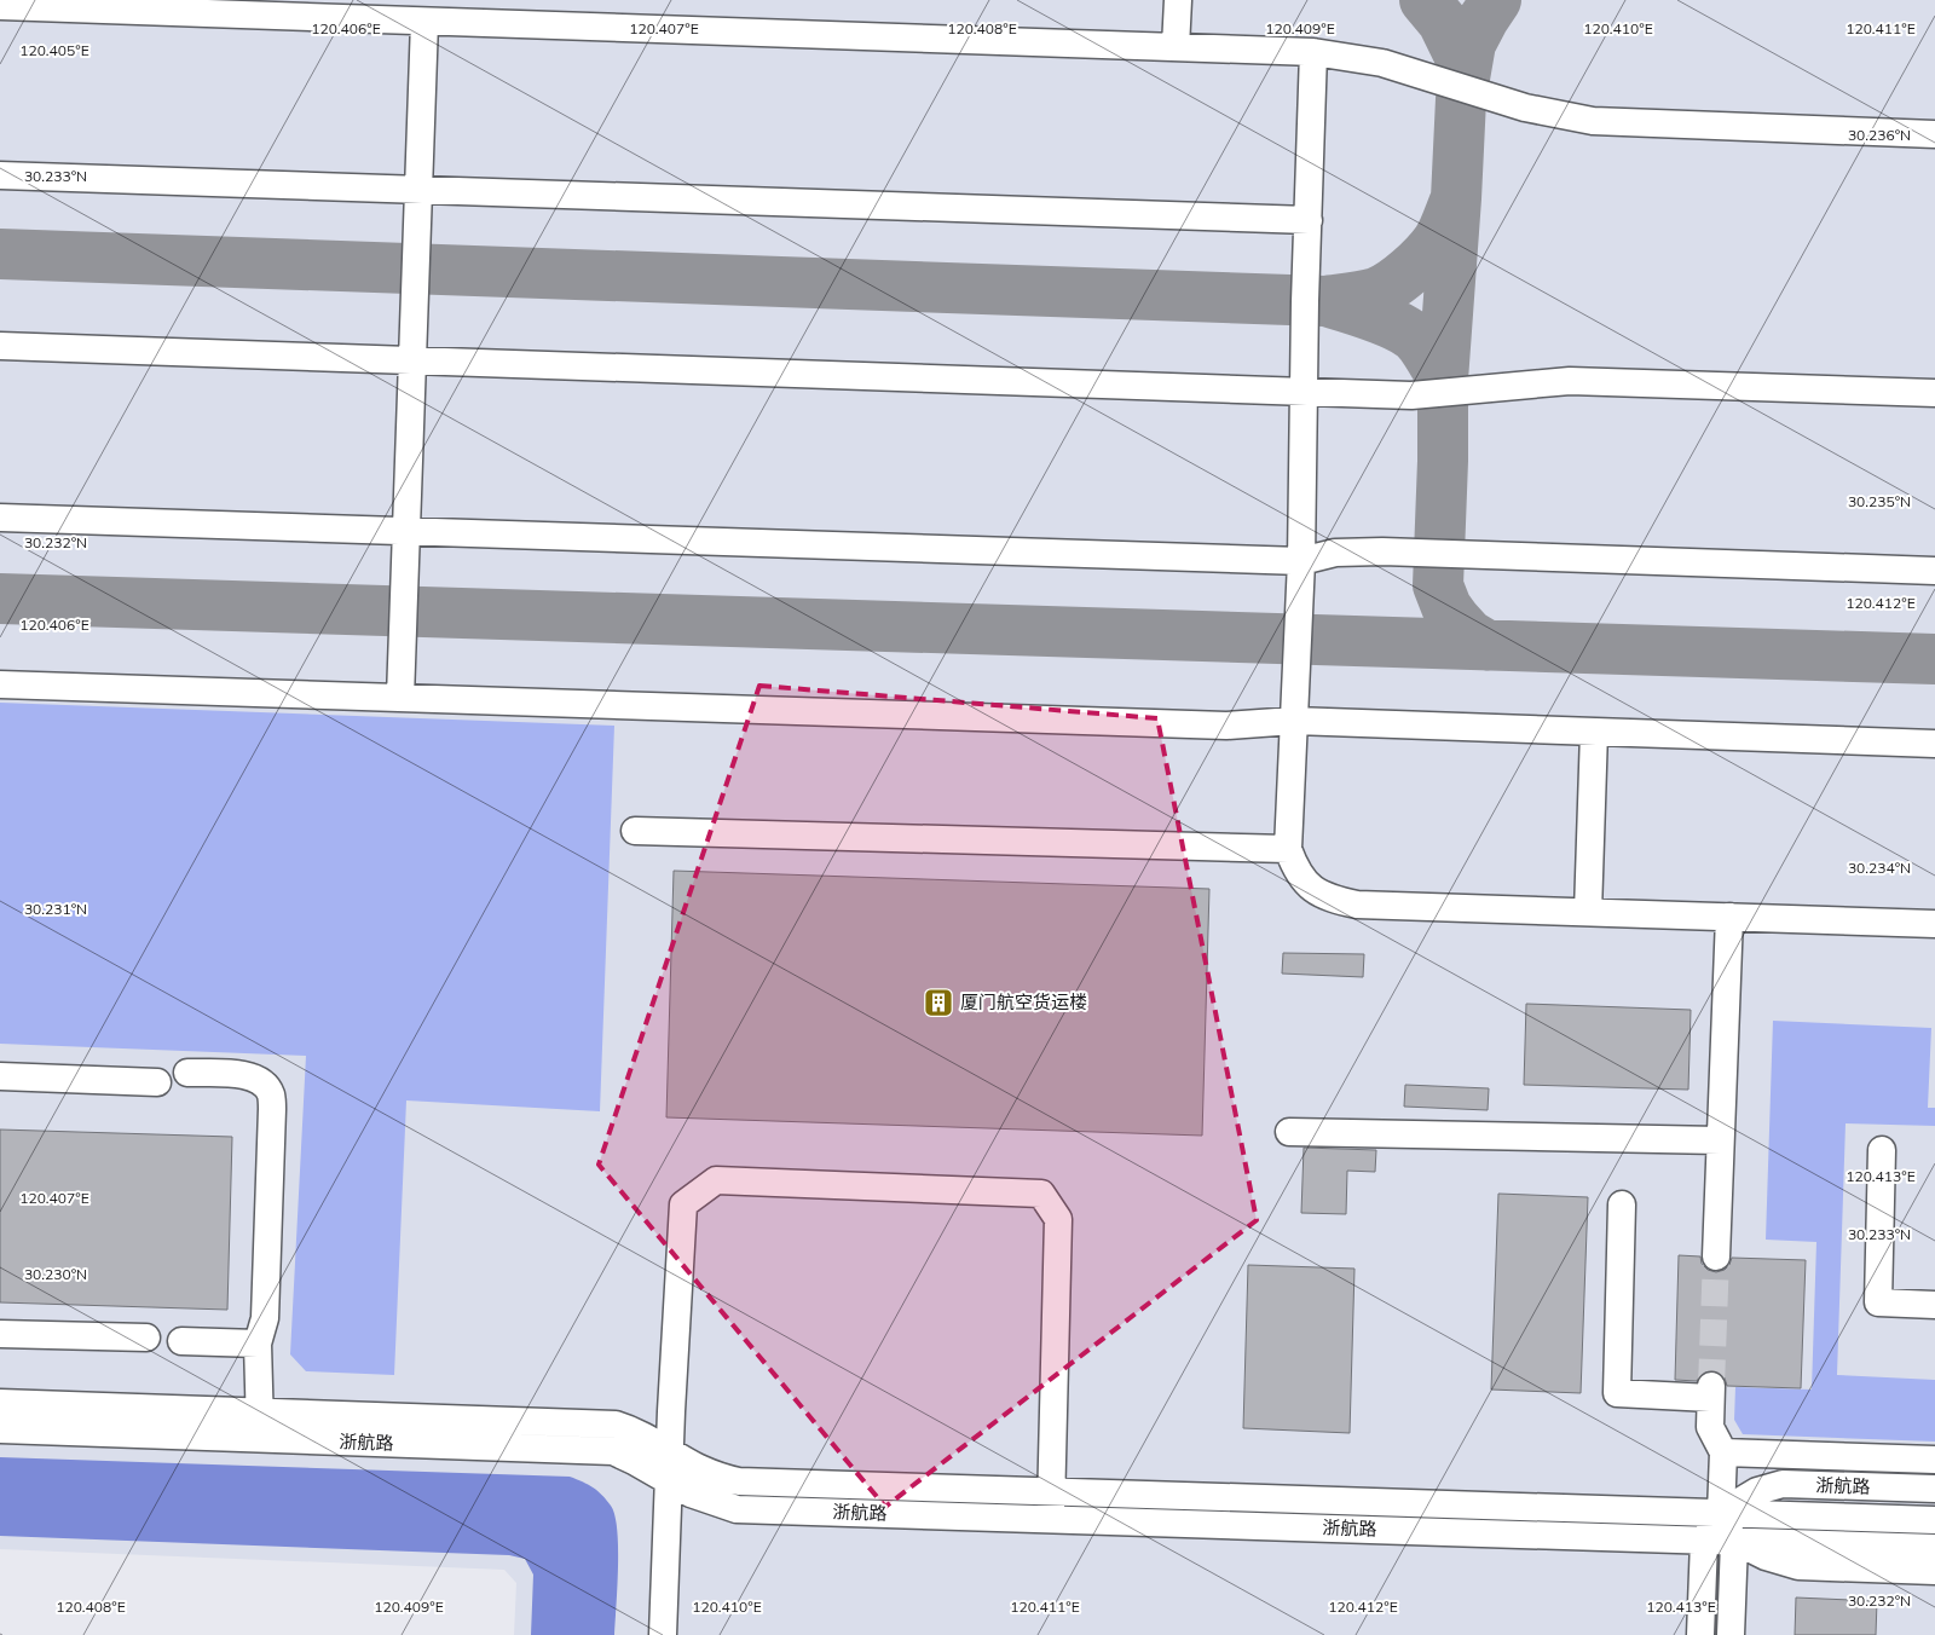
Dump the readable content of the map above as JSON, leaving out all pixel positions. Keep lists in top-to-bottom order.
{
  "streets": {
    "street": ["浙航路"]
  },
  "places": {
    "building": ["厦门航空货运楼"]
  },
  "coordinates": [
    "120.406°E",
    "120.407°E",
    "120.408°E",
    "120.409°E",
    "120.410°E",
    "120.411°E",
    "120.405°E",
    "30.236°N",
    "30.233°N",
    "30.235°N",
    "30.232°N",
    "120.412°E",
    "30.234°N",
    "30.231°N",
    "120.413°E",
    "30.230°N"
  ]
}
